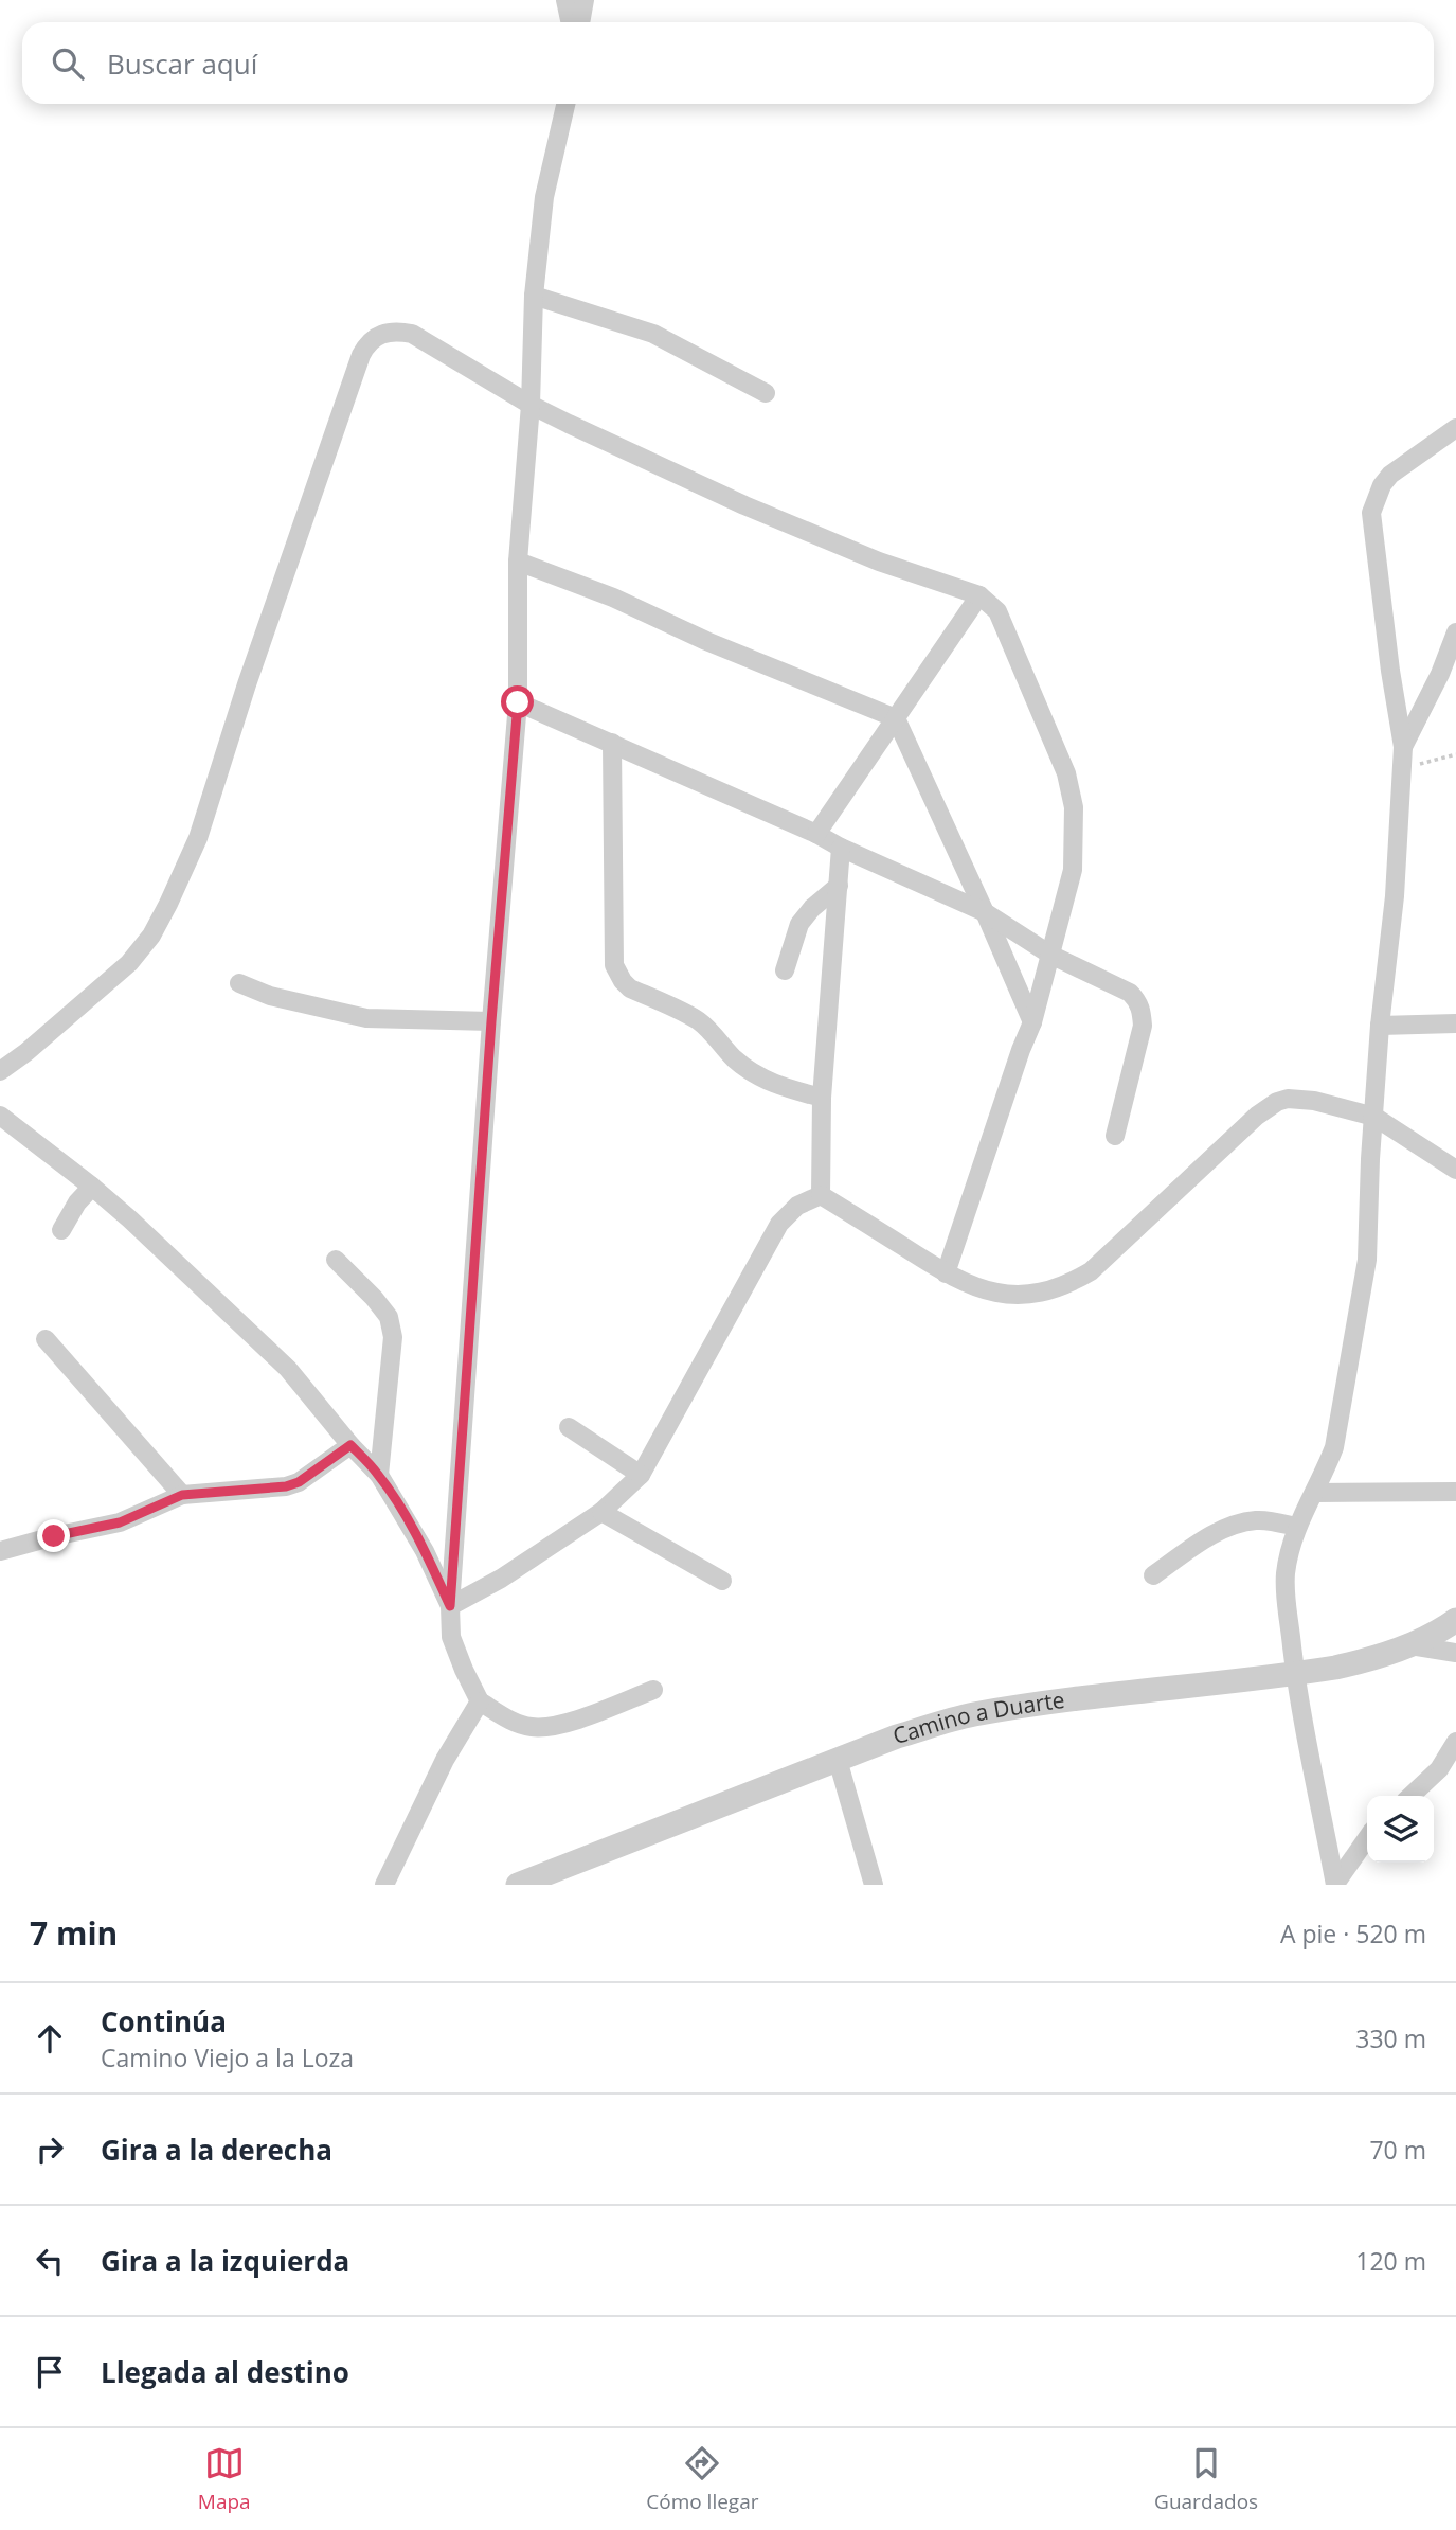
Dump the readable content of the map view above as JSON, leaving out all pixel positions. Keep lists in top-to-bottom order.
{
  "streets": {
    "street": ["Camino a Duarte"]
  },
  "page": {
    "search": "Buscar aquí",
    "heading": ["7 min", "A pie · 520 m"],
    "list": [
      ["Continúa", "Camino Viejo a la Loza", "330 m"],
      ["Gira a la derecha", "70 m"],
      ["Gira a la izquierda", "120 m"],
      "Llegada al destino"
    ],
    "nav": ["Mapa", "Cómo llegar", "Guardados"]
  }
}
